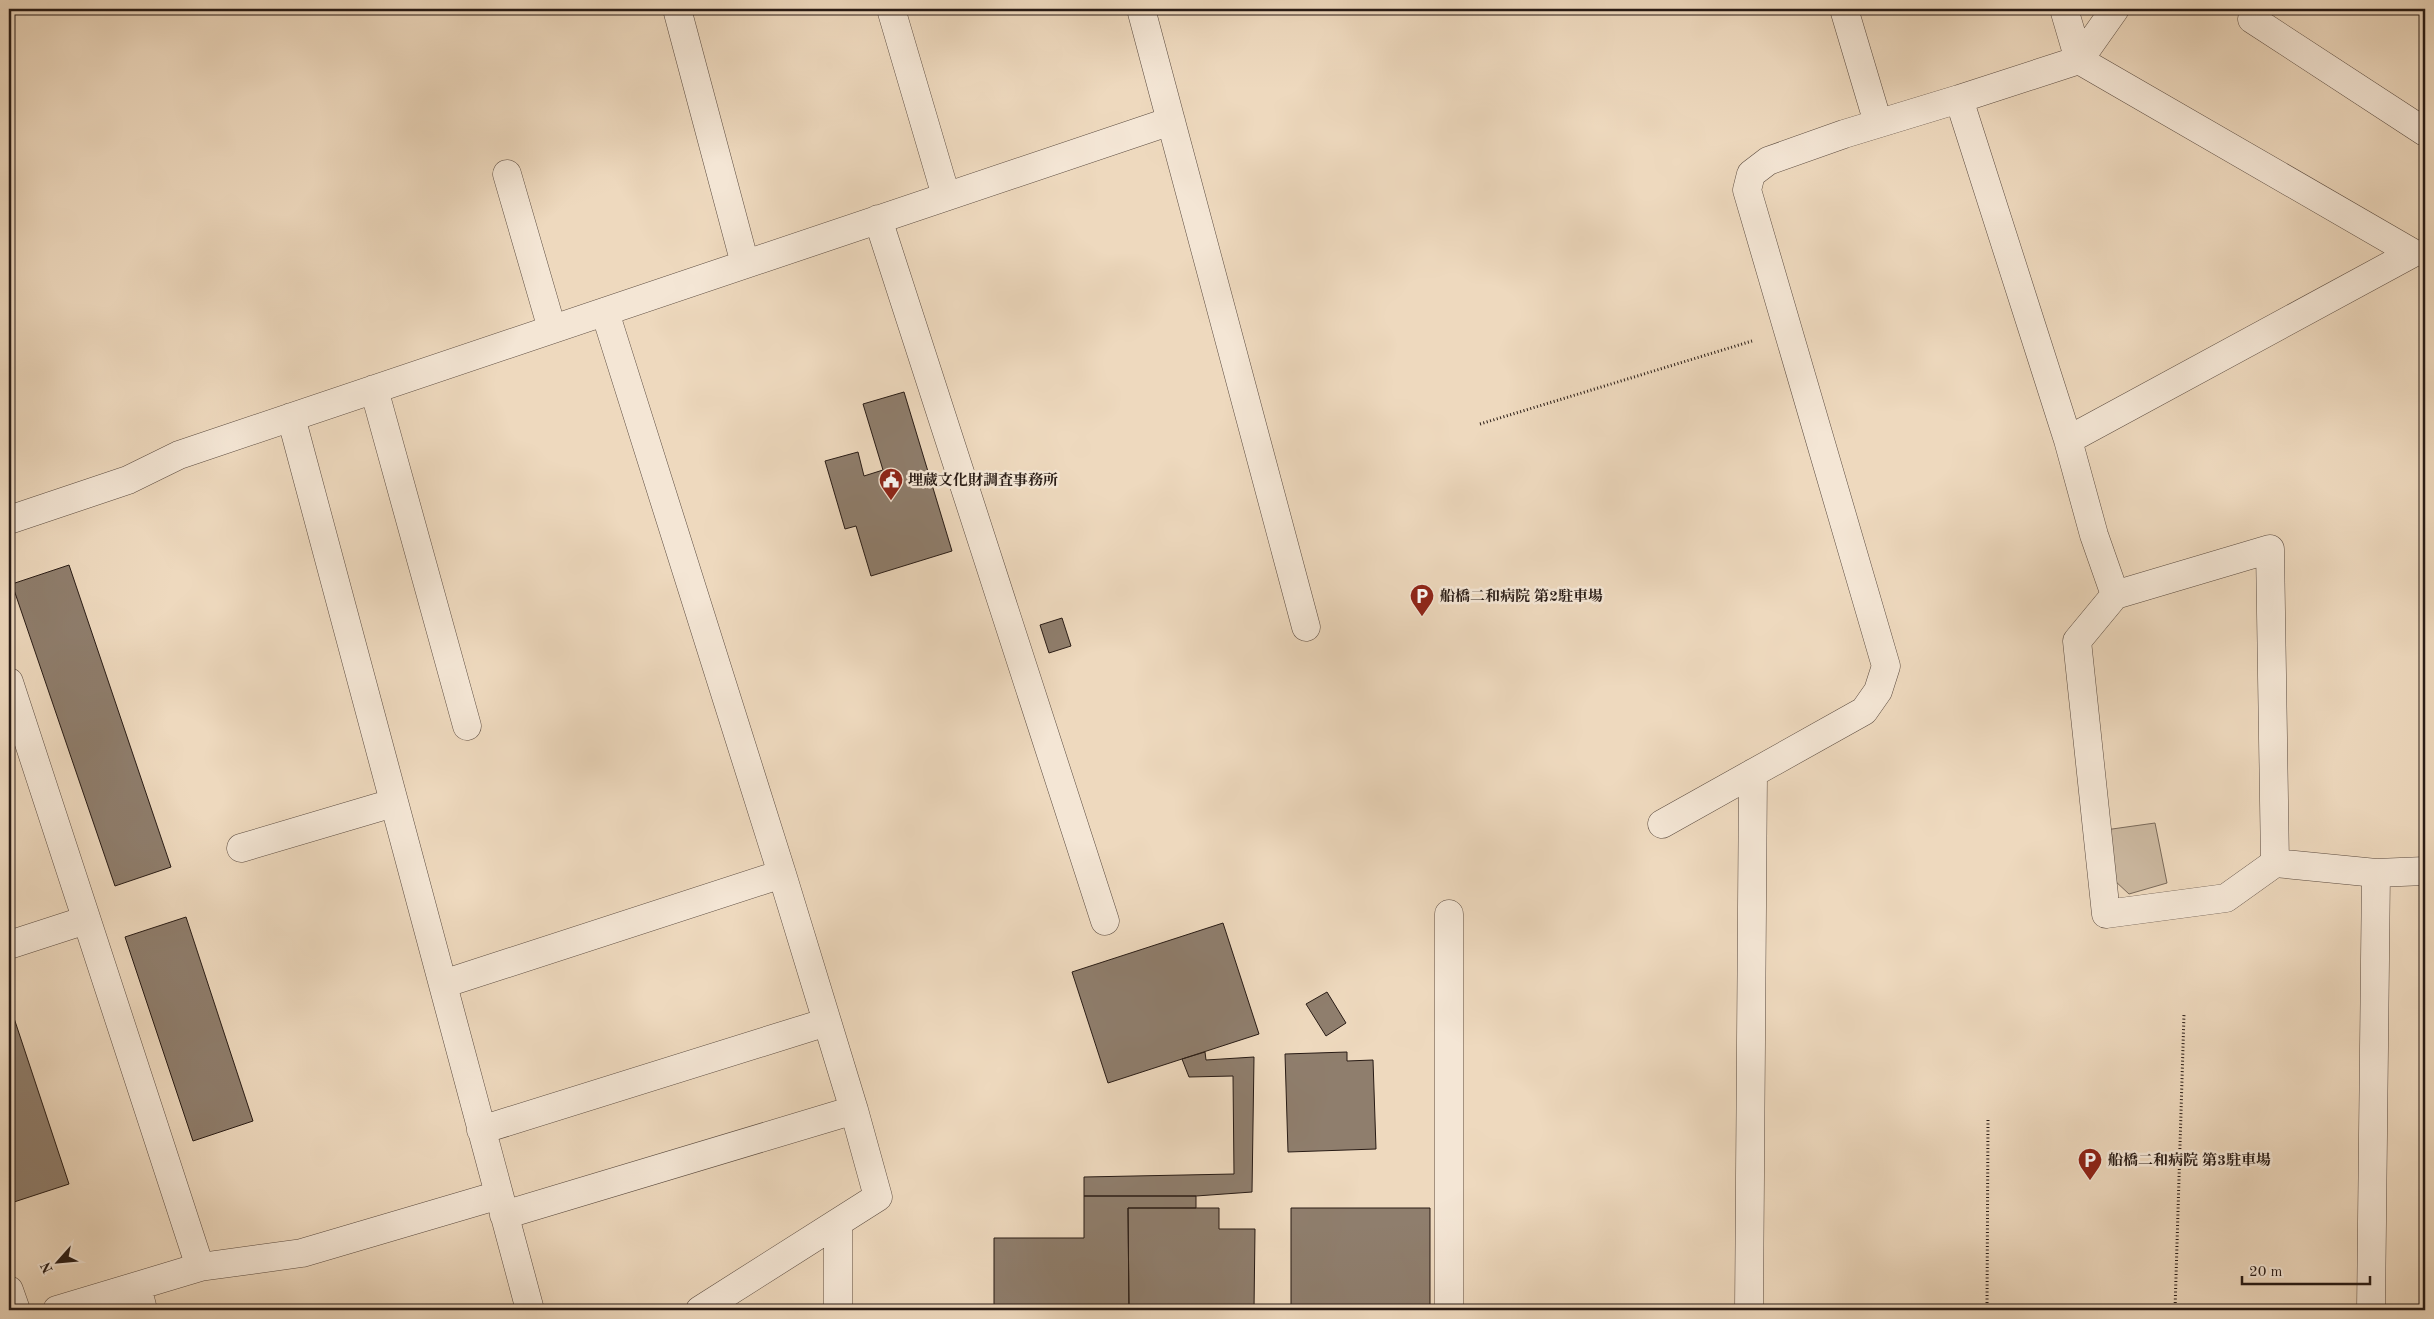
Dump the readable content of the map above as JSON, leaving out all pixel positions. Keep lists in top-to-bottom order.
{
  "places": {
    "public building": ["埋蔵文化財調査事務所"],
    "parking": ["船橋二和病院 第2駐車場", "船橋二和病院 第3駐車場"]
  },
  "scale_bar": "20 m",
  "north": "bottom left"
}
